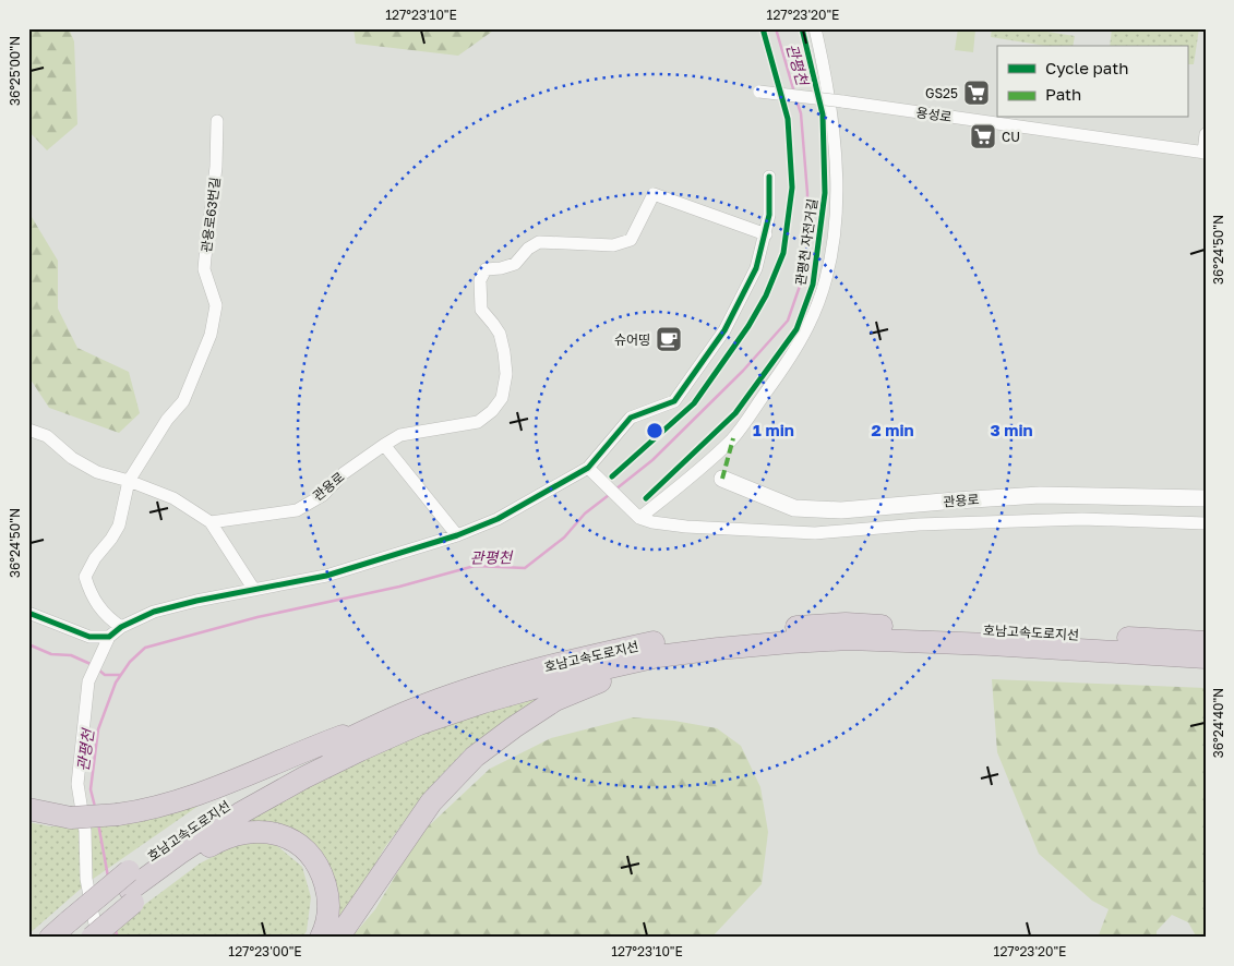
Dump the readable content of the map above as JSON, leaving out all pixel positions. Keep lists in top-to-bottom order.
{
  "streets": {
    "highway": ["호남고속도로지선"],
    "main road": ["관용로"],
    "street": ["용성로", "관용로63번길"],
    "cycle path": ["관평천 자전거길"]
  },
  "water": ["관평천"],
  "places": {
    "supermarket": ["GS25", "CU"],
    "cafe": ["슈어띵"]
  },
  "legend": ["Cycle path", "Path"],
  "coordinates": [
    "127°23'10\"E",
    "127°23'20\"E",
    "36°25'00\"N",
    "36°24'50\"N",
    "36°24'40\"N",
    "127°23'00\"E"
  ],
  "rings": ["1 min", "2 min", "3 min"]
}
